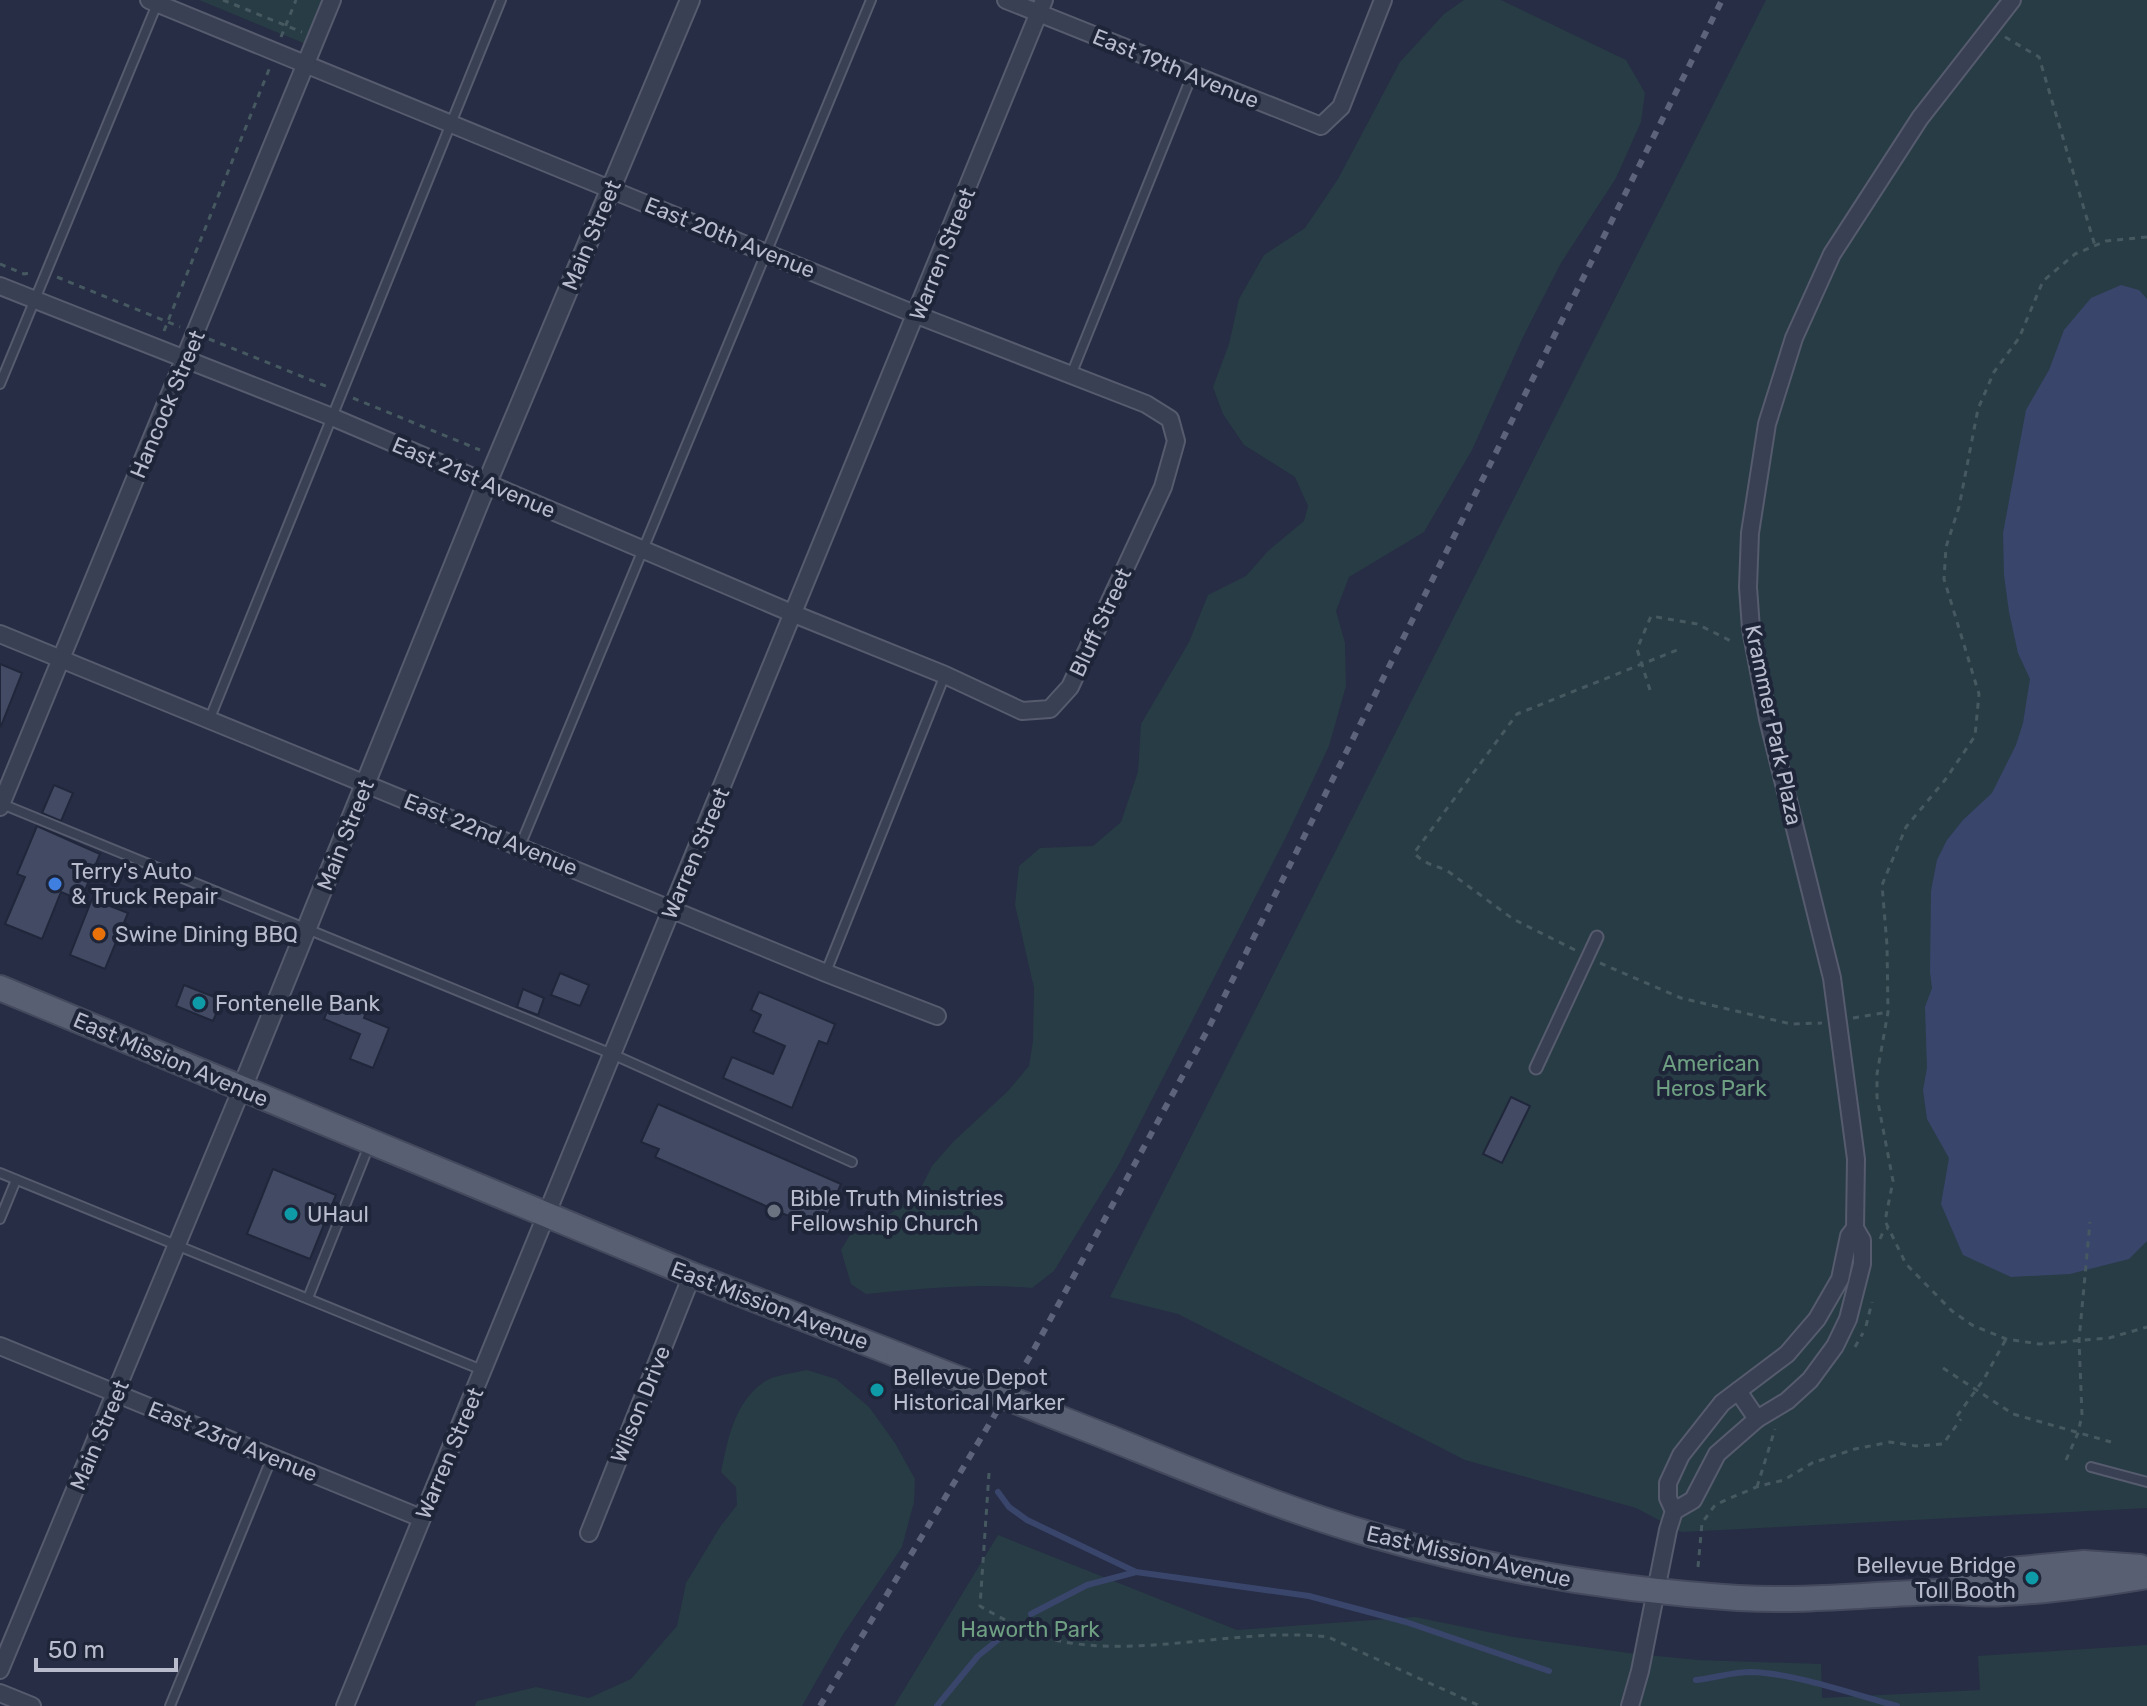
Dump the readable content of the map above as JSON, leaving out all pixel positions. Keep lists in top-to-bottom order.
{
  "streets": {
    "main road": ["East Mission Avenue"],
    "street": [
      "East 19th Avenue",
      "Main Street",
      "East 20th Avenue",
      "Warren Street",
      "Hancock Street",
      "East 21st Avenue",
      "Bluff Street",
      "Krammer Park Plaza",
      "East 22nd Avenue",
      "Wilson Drive",
      "East 23rd Avenue"
    ]
  },
  "crossings": [
    ["East 19th Avenue", "Warren Street"],
    ["Main Street", "East 20th Avenue"],
    ["Main Street", "East 21st Avenue"],
    ["Main Street", "East 22nd Avenue"],
    ["Main Street", "East Mission Avenue"],
    ["Main Street", "East 23rd Avenue"],
    ["East 20th Avenue", "Warren Street"],
    ["East 20th Avenue", "Hancock Street"],
    ["East 20th Avenue", "Bluff Street"],
    ["Warren Street", "East 21st Avenue"],
    ["Warren Street", "East 22nd Avenue"],
    ["Warren Street", "East Mission Avenue"],
    ["Warren Street", "East 23rd Avenue"],
    ["Hancock Street", "East 21st Avenue"],
    ["Hancock Street", "East 22nd Avenue"],
    ["East 21st Avenue", "Bluff Street"],
    ["Krammer Park Plaza", "East Mission Avenue"],
    ["East Mission Avenue", "Wilson Drive"]
  ],
  "parks": ["American Heros Park", "Haworth Park"],
  "places": [
    "Terry's Auto & Truck Repair",
    "Swine Dining BBQ",
    "Fontenelle Bank",
    "Bible Truth Ministries Fellowship Church",
    "UHaul",
    "Bellevue Depot Historical Marker",
    "Bellevue Bridge Toll Booth"
  ],
  "scale_bar": "50 m"
}
